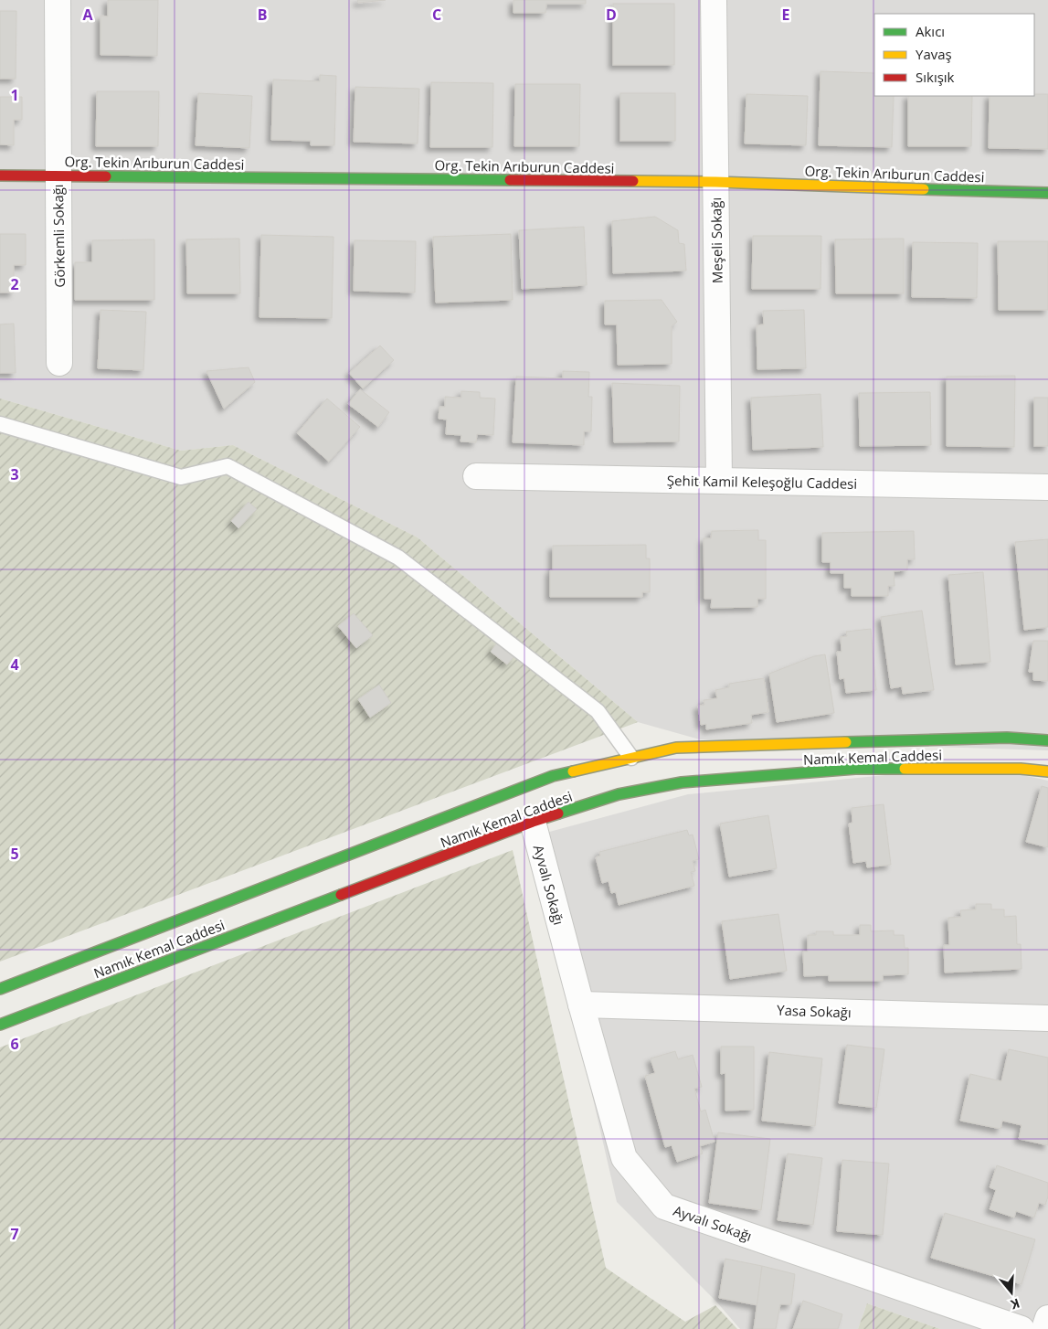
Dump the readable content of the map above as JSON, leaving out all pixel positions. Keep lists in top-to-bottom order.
{
  "streets": {
    "street": [
      "Org. Tekin Arıburun Caddesi",
      "Görkemli Sokağı",
      "Meşeli Sokağı",
      "Şehit Kamil Keleşoğlu Caddesi",
      "Namık Kemal Caddesi",
      "Ayvalı Sokağı",
      "Yasa Sokağı"
    ]
  },
  "crossings": [
    ["Org. Tekin Arıburun Caddesi", "Görkemli Sokağı"],
    ["Org. Tekin Arıburun Caddesi", "Meşeli Sokağı"],
    ["Meşeli Sokağı", "Şehit Kamil Keleşoğlu Caddesi"],
    ["Namık Kemal Caddesi", "Ayvalı Sokağı"],
    ["Ayvalı Sokağı", "Yasa Sokağı"]
  ],
  "legend": ["Akıcı", "Yavaş", "Sıkışık"],
  "north": "bottom",
  "grid": {
    "columns": [
      "A",
      "B",
      "C",
      "D",
      "E"
    ],
    "rows": [
      "1",
      "2",
      "3",
      "4",
      "5",
      "6",
      "7"
    ]
  }
}
